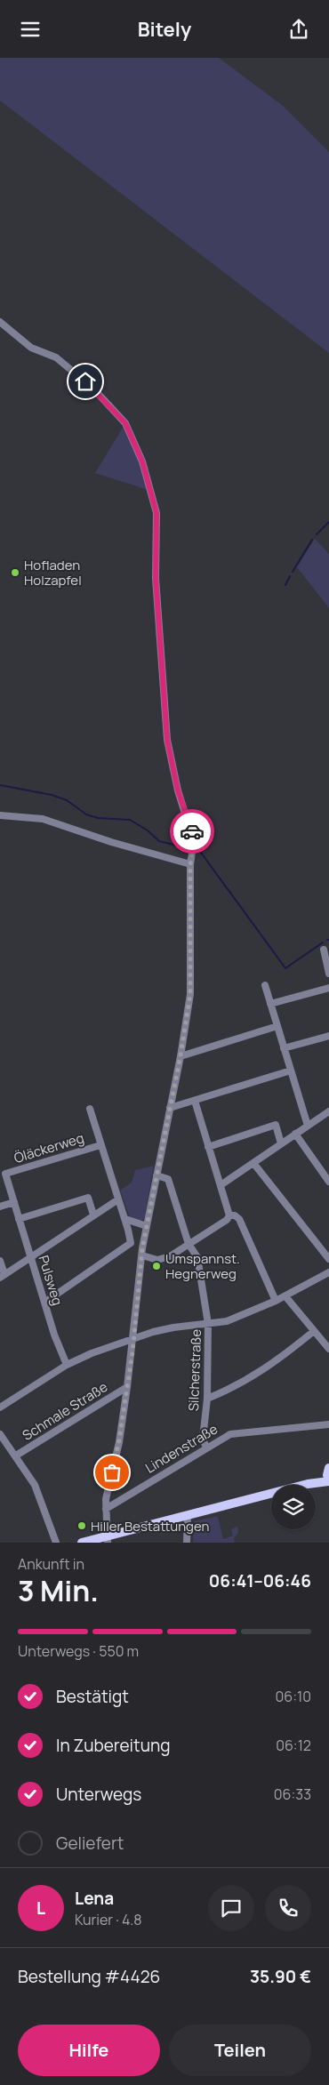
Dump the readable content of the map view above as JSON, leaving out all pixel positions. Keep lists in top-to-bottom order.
{
  "streets": {
    "street": [
      "Öläckerweg",
      "Pulsweg",
      "Silcherstraße",
      "Schmale Straße",
      "Lindenstraße"
    ]
  },
  "crossings": [
    ["Öläckerweg", "Pulsweg"],
    ["Silcherstraße", "Lindenstraße"]
  ],
  "places": ["Hofladen Holzapfel", "Umspannst. Hegnerweg", "Hiller Bestattungen"],
  "page": {
    "header": "Bitely",
    "heading": ["3 Min.", "Ankunft in", "06:41–06:46"],
    "panel": [
      "Lena",
      "Kurier · 4.8",
      "Bestellung #4426",
      "35.90 €"
    ],
    "bar": "Unterwegs · 550 m",
    "list": [
      ["Bestätigt", "06:10"],
      ["In Zubereitung", "06:12"],
      ["Unterwegs", "06:33"],
      "Geliefert"
    ],
    "round": "L",
    "buttons": ["Hilfe", "Teilen"]
  }
}
